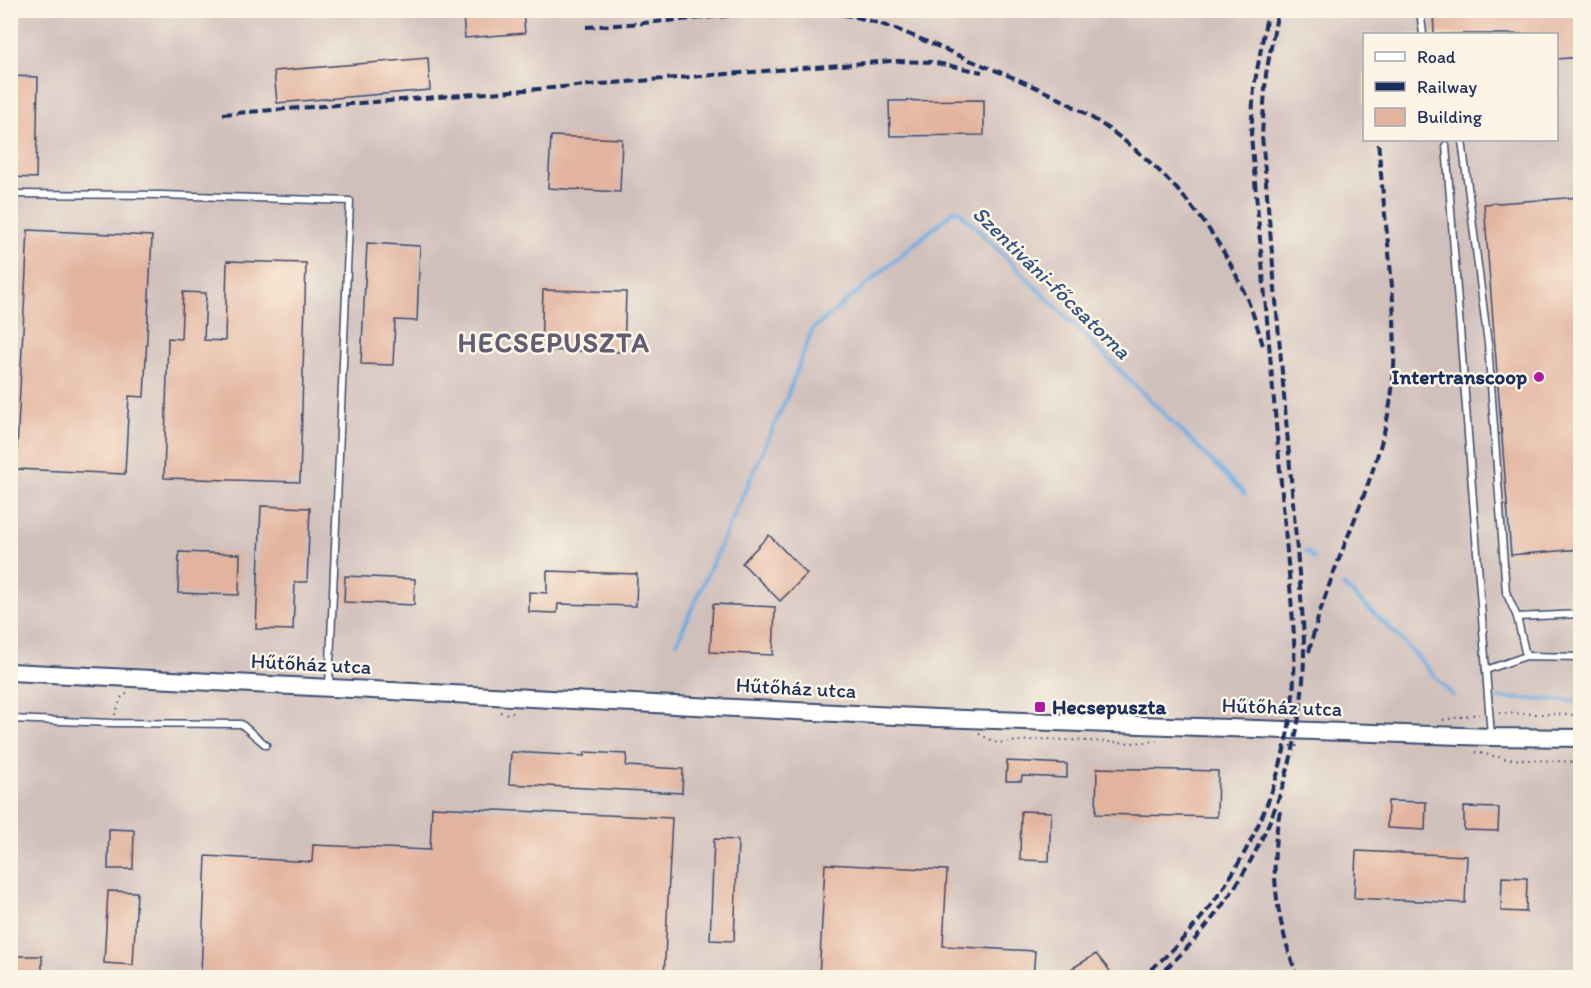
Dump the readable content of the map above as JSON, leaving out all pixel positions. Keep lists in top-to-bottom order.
{
  "streets": {
    "street": ["Hűtőház utca"]
  },
  "districts": ["HECSEPUSZTA"],
  "water": ["Szentiváni-főcsatorna"],
  "places": {
    "other": ["Intertranscoop"],
    "transit": ["Hecsepuszta"]
  },
  "legend": ["Road", "Railway", "Building"]
}
